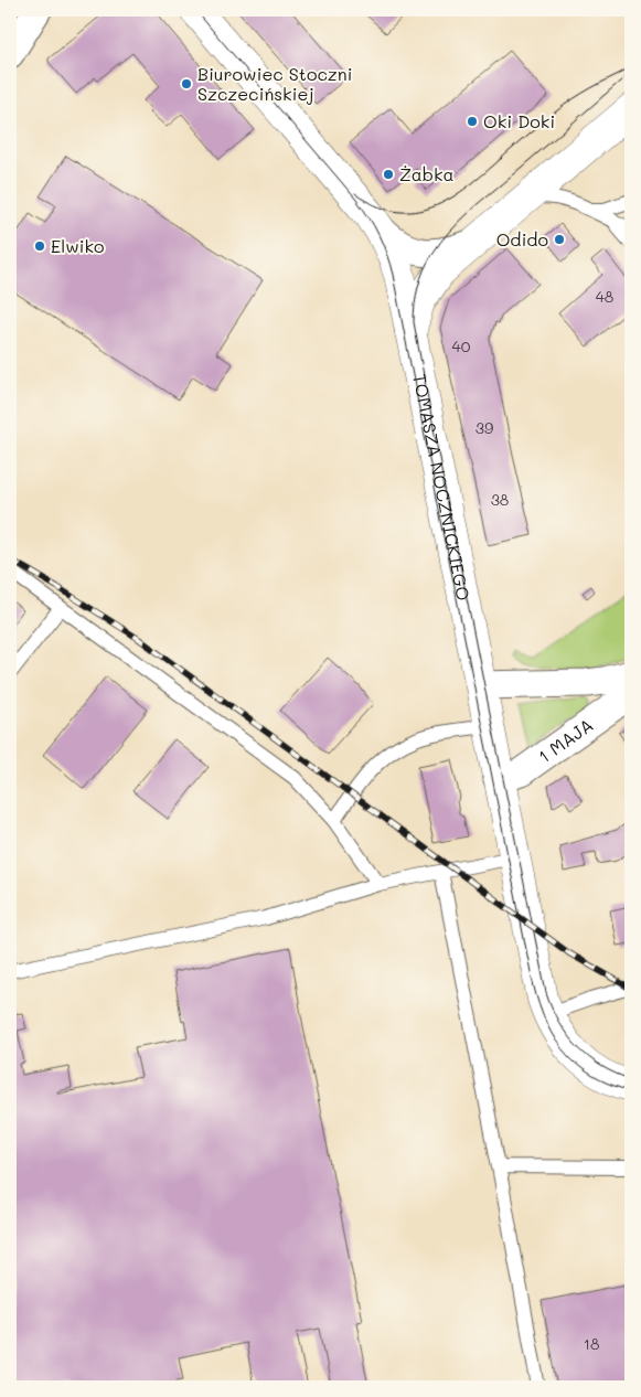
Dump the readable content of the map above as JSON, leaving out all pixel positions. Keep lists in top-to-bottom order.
{
  "streets": {
    "street": ["TOMASZA NOCZNICKIEGO", "1 MAJA"]
  },
  "crossings": [
    ["TOMASZA NOCZNICKIEGO", "1 MAJA"]
  ],
  "places": [
    "Biurowiec Stoczni Szczecińskiej",
    "Oki Doki",
    "Żabka",
    "Odido",
    "Elwiko"
  ],
  "house_numbers": [
    "48",
    "40",
    "39",
    "38",
    "18"
  ]
}
